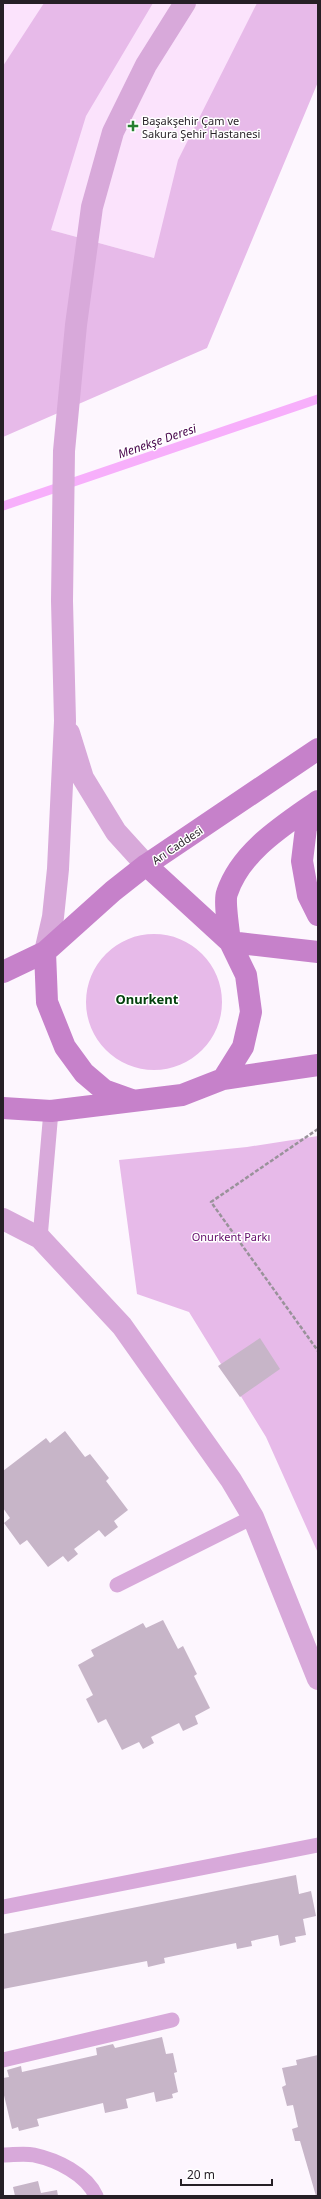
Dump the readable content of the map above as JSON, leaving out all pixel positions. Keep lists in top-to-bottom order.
{
  "streets": {
    "main road": ["Arı Caddesi"]
  },
  "districts": ["Onurkent"],
  "water": ["Menekşe Deresi"],
  "parks": ["Onurkent Parkı"],
  "places": {
    "health": ["Başakşehir Çam ve Sakura Şehir Hastanesi"]
  },
  "scale_bar": "20 m"
}
